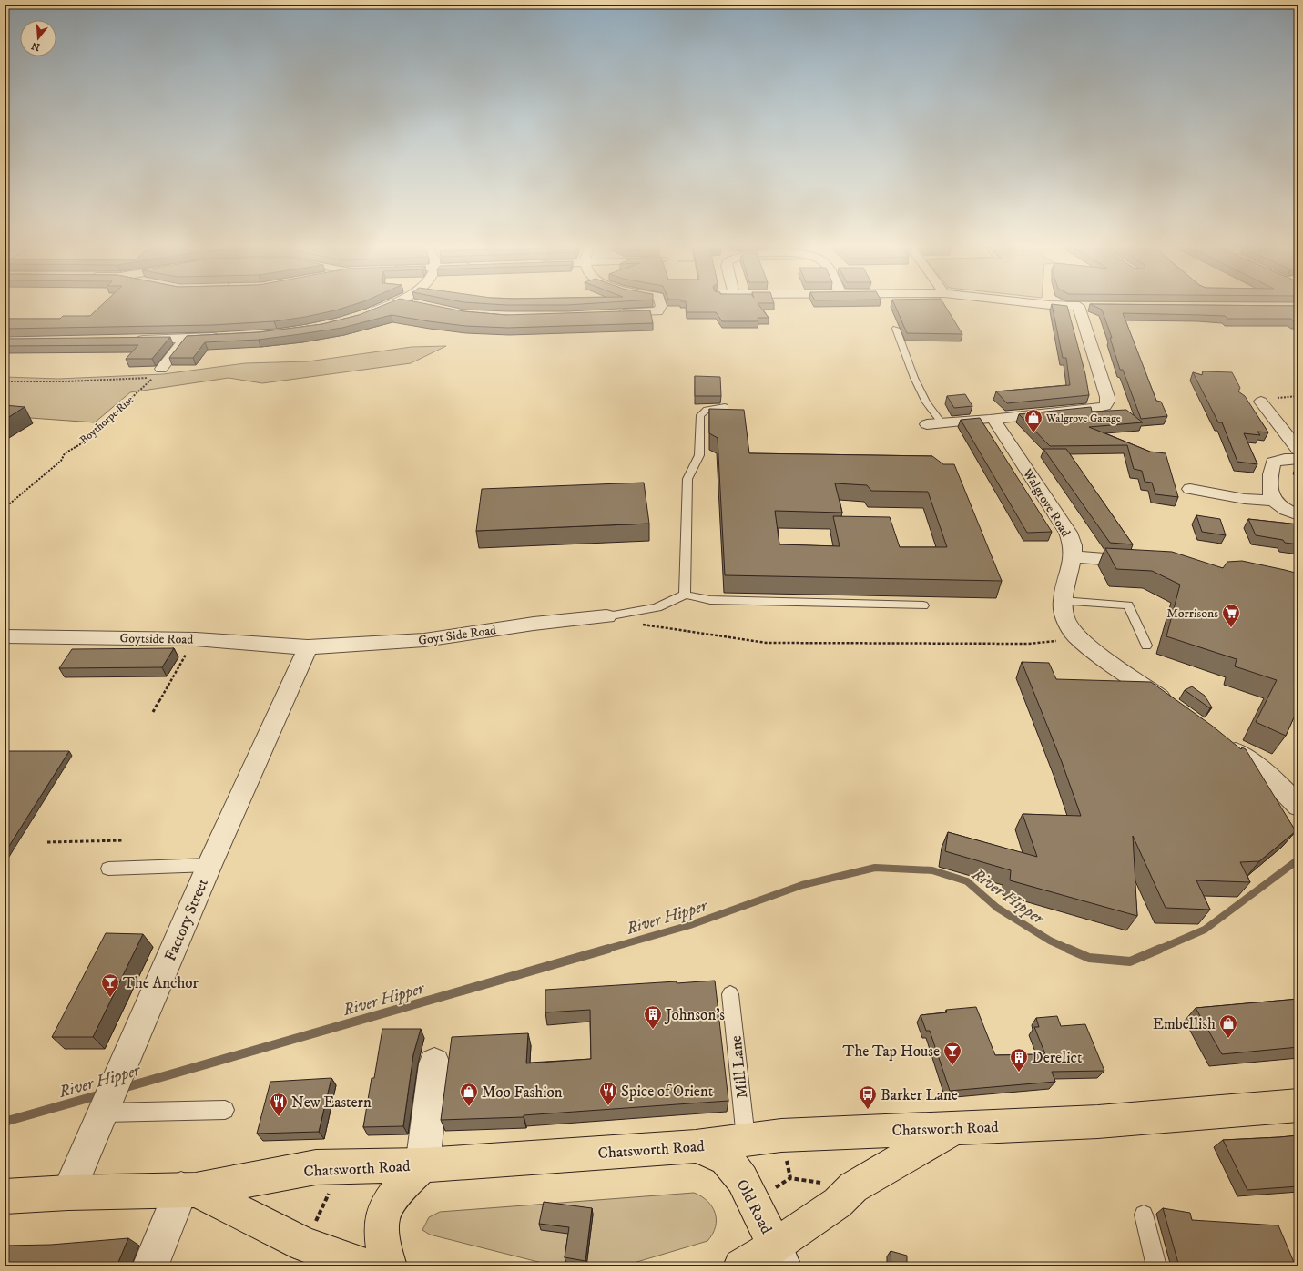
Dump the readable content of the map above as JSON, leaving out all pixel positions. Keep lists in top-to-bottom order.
{
  "streets": {
    "highway": ["Chatsworth Road", "Old Road"],
    "street": [
      "Walgrove Road",
      "Goyt Side Road",
      "Goytside Road",
      "Factory Street"
    ],
    "lane": ["Mill Lane"],
    "path": ["Boythorpe Rise"]
  },
  "crossings": [
    ["Goyt Side Road", "Goytside Road"],
    ["Goyt Side Road", "Factory Street"],
    ["Goytside Road", "Factory Street"],
    ["Factory Street", "Chatsworth Road"],
    ["Mill Lane", "Chatsworth Road"],
    ["Chatsworth Road", "Old Road"]
  ],
  "water": ["River Hipper"],
  "places": {
    "shop": ["Walgrove Garage", "Embellish", "Moo Fashion"],
    "supermarket": ["Morrisons"],
    "bar": ["The Anchor", "The Tap House"],
    "building": ["Johnson's", "Derelict"],
    "restaurant": ["Spice of Orient", "New Eastern"],
    "bus stop": ["Barker Lane"]
  },
  "north": "bottom"
}
